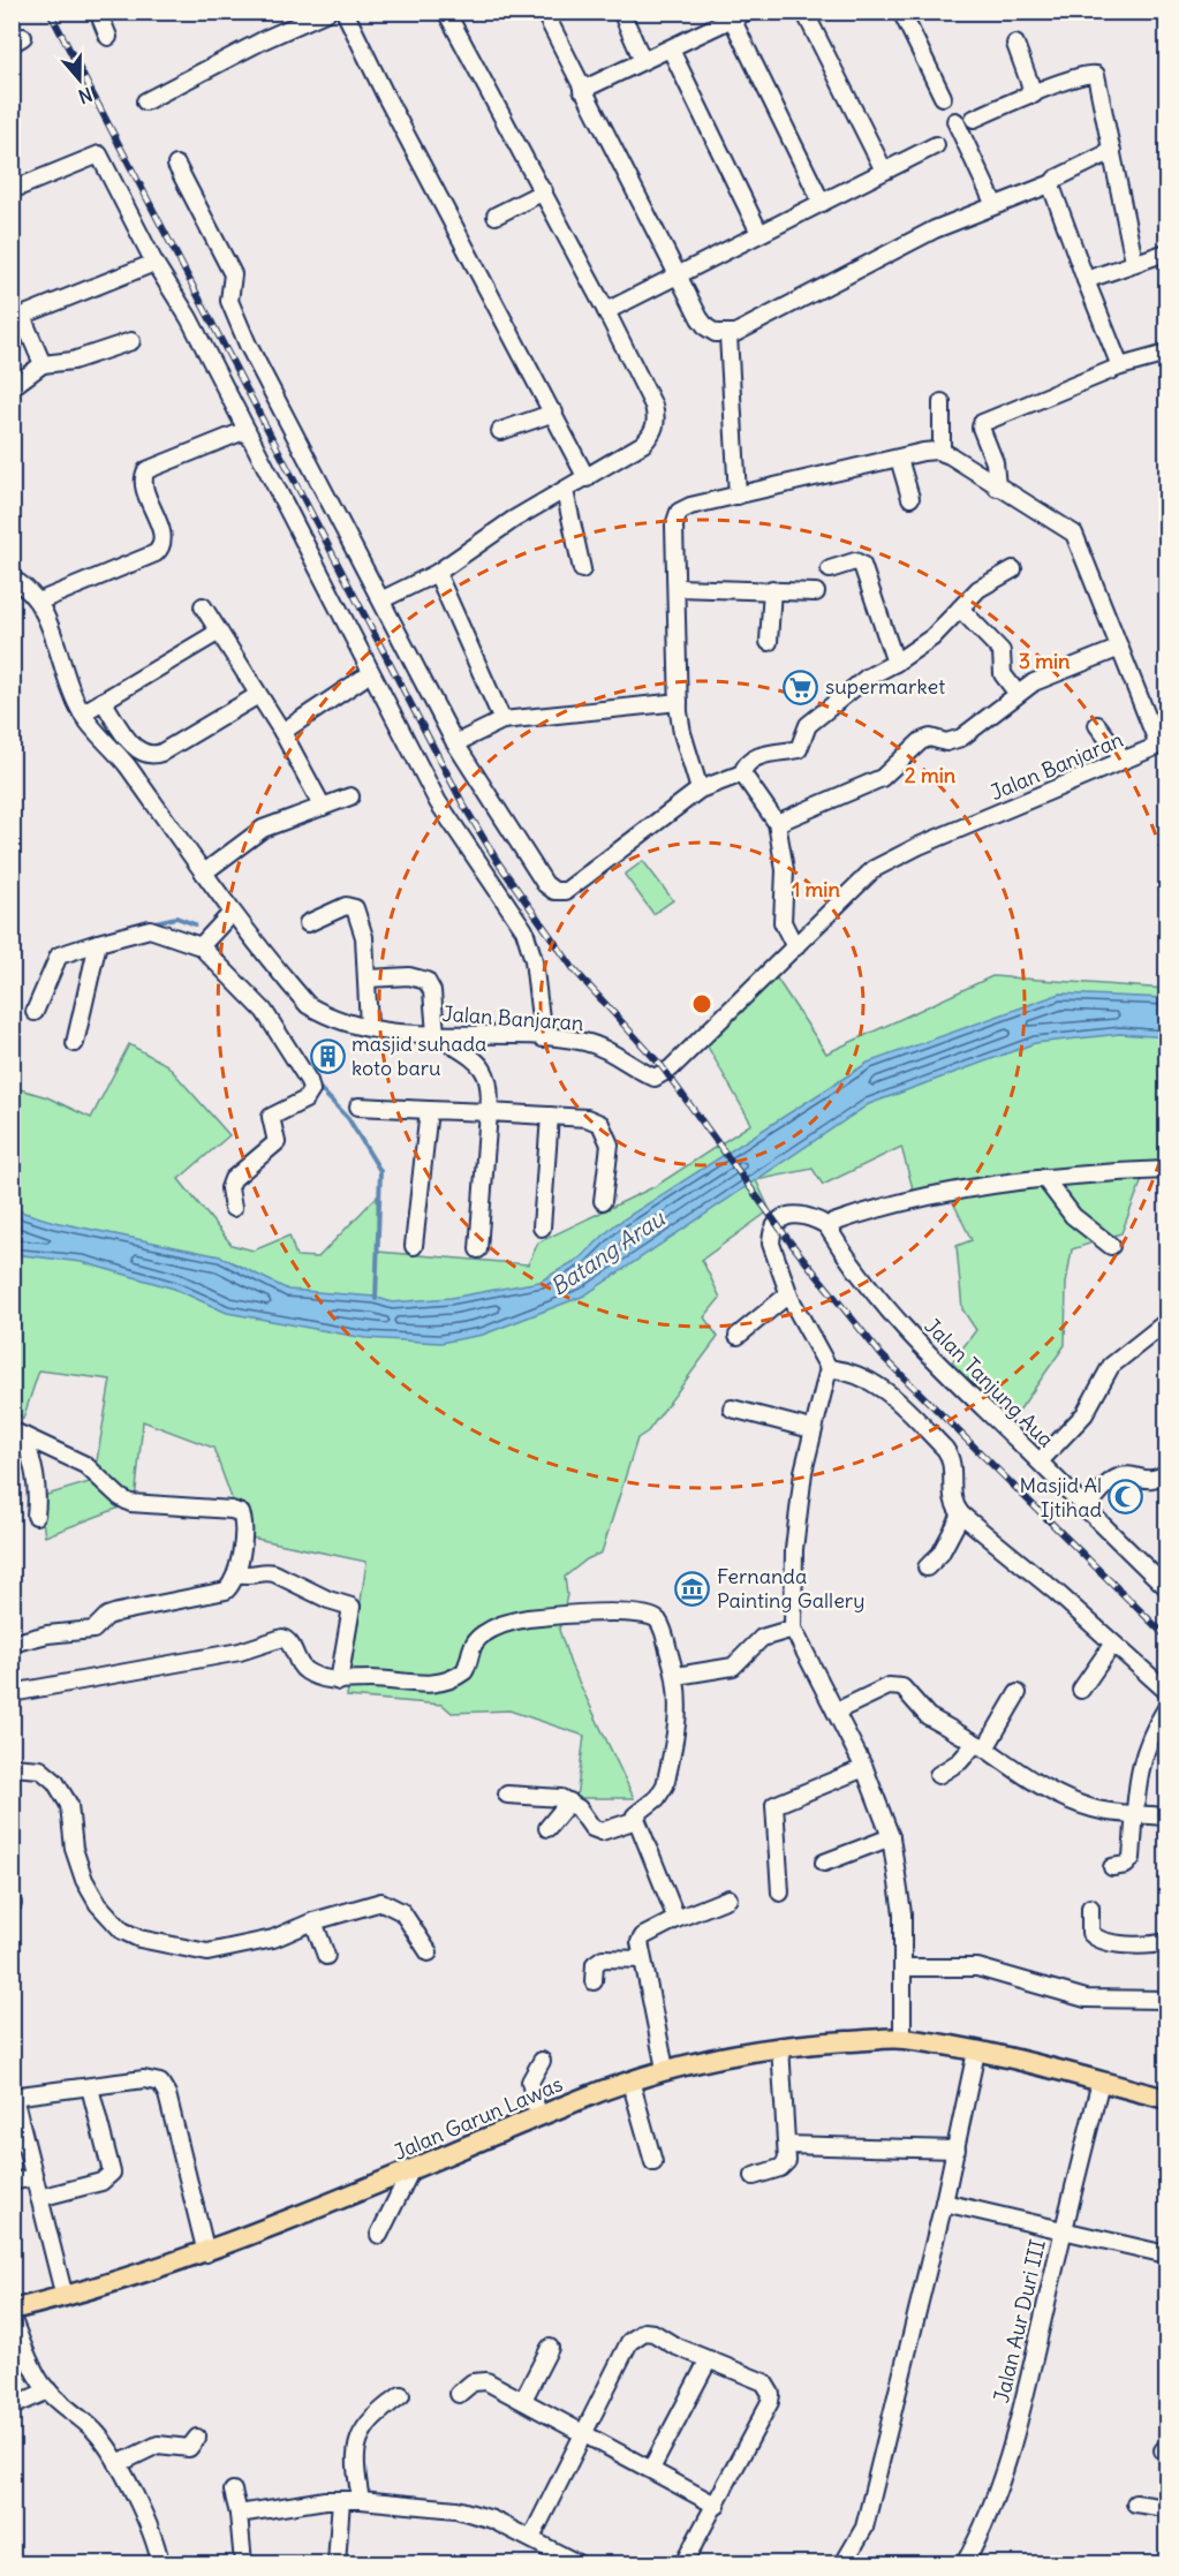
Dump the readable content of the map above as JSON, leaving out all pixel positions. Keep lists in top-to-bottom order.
{
  "streets": {
    "main road": ["Jalan Garun Lawas"],
    "street": ["Jalan Banjaran", "Jalan Tanjung Aua", "Jalan Aur Duri III"]
  },
  "crossings": [
    ["Jalan Garun Lawas", "Jalan Aur Duri III"]
  ],
  "water": ["Batang Arau"],
  "places": {
    "supermarket": ["supermarket"],
    "building": ["masjid suhada koto baru"],
    "mosque": ["Masjid Al Ijtihad"],
    "museum": ["Fernanda Painting Gallery"]
  },
  "north": "bottom",
  "rings": ["3 min", "2 min", "1 min"]
}
